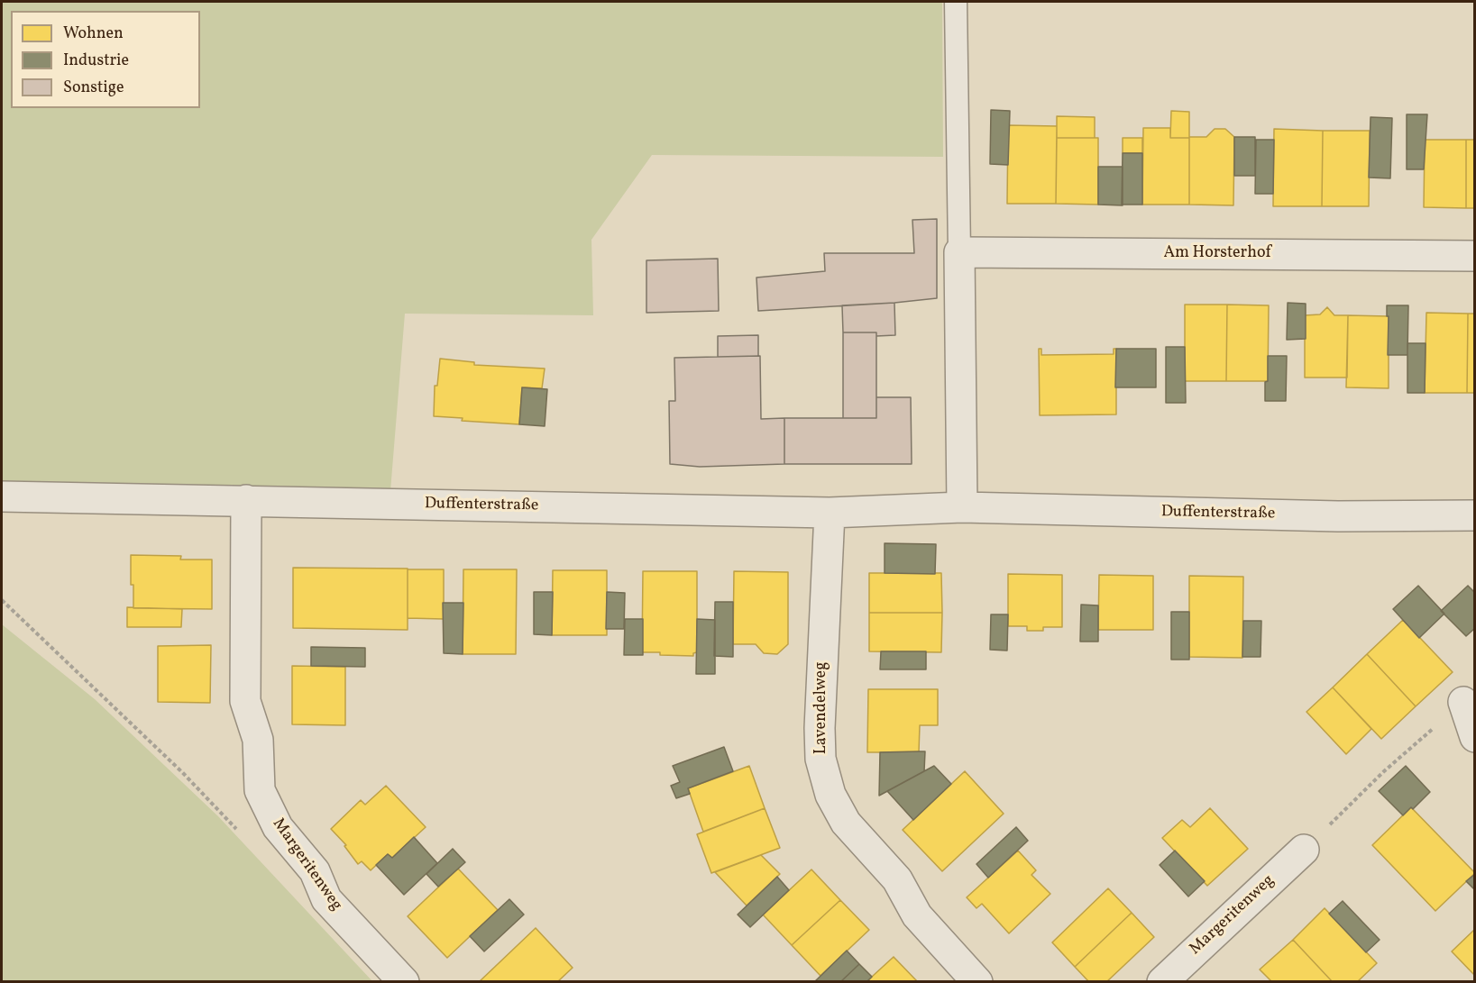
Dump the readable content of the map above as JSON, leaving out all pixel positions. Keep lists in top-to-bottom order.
{
  "streets": {
    "street": [
      "Am Horsterhof",
      "Duffenterstraße",
      "Lavendelweg",
      "Margeritenweg"
    ]
  },
  "crossings": [
    ["Duffenterstraße", "Lavendelweg"],
    ["Duffenterstraße", "Margeritenweg"]
  ],
  "legend": ["Wohnen", "Industrie", "Sonstige"]
}
